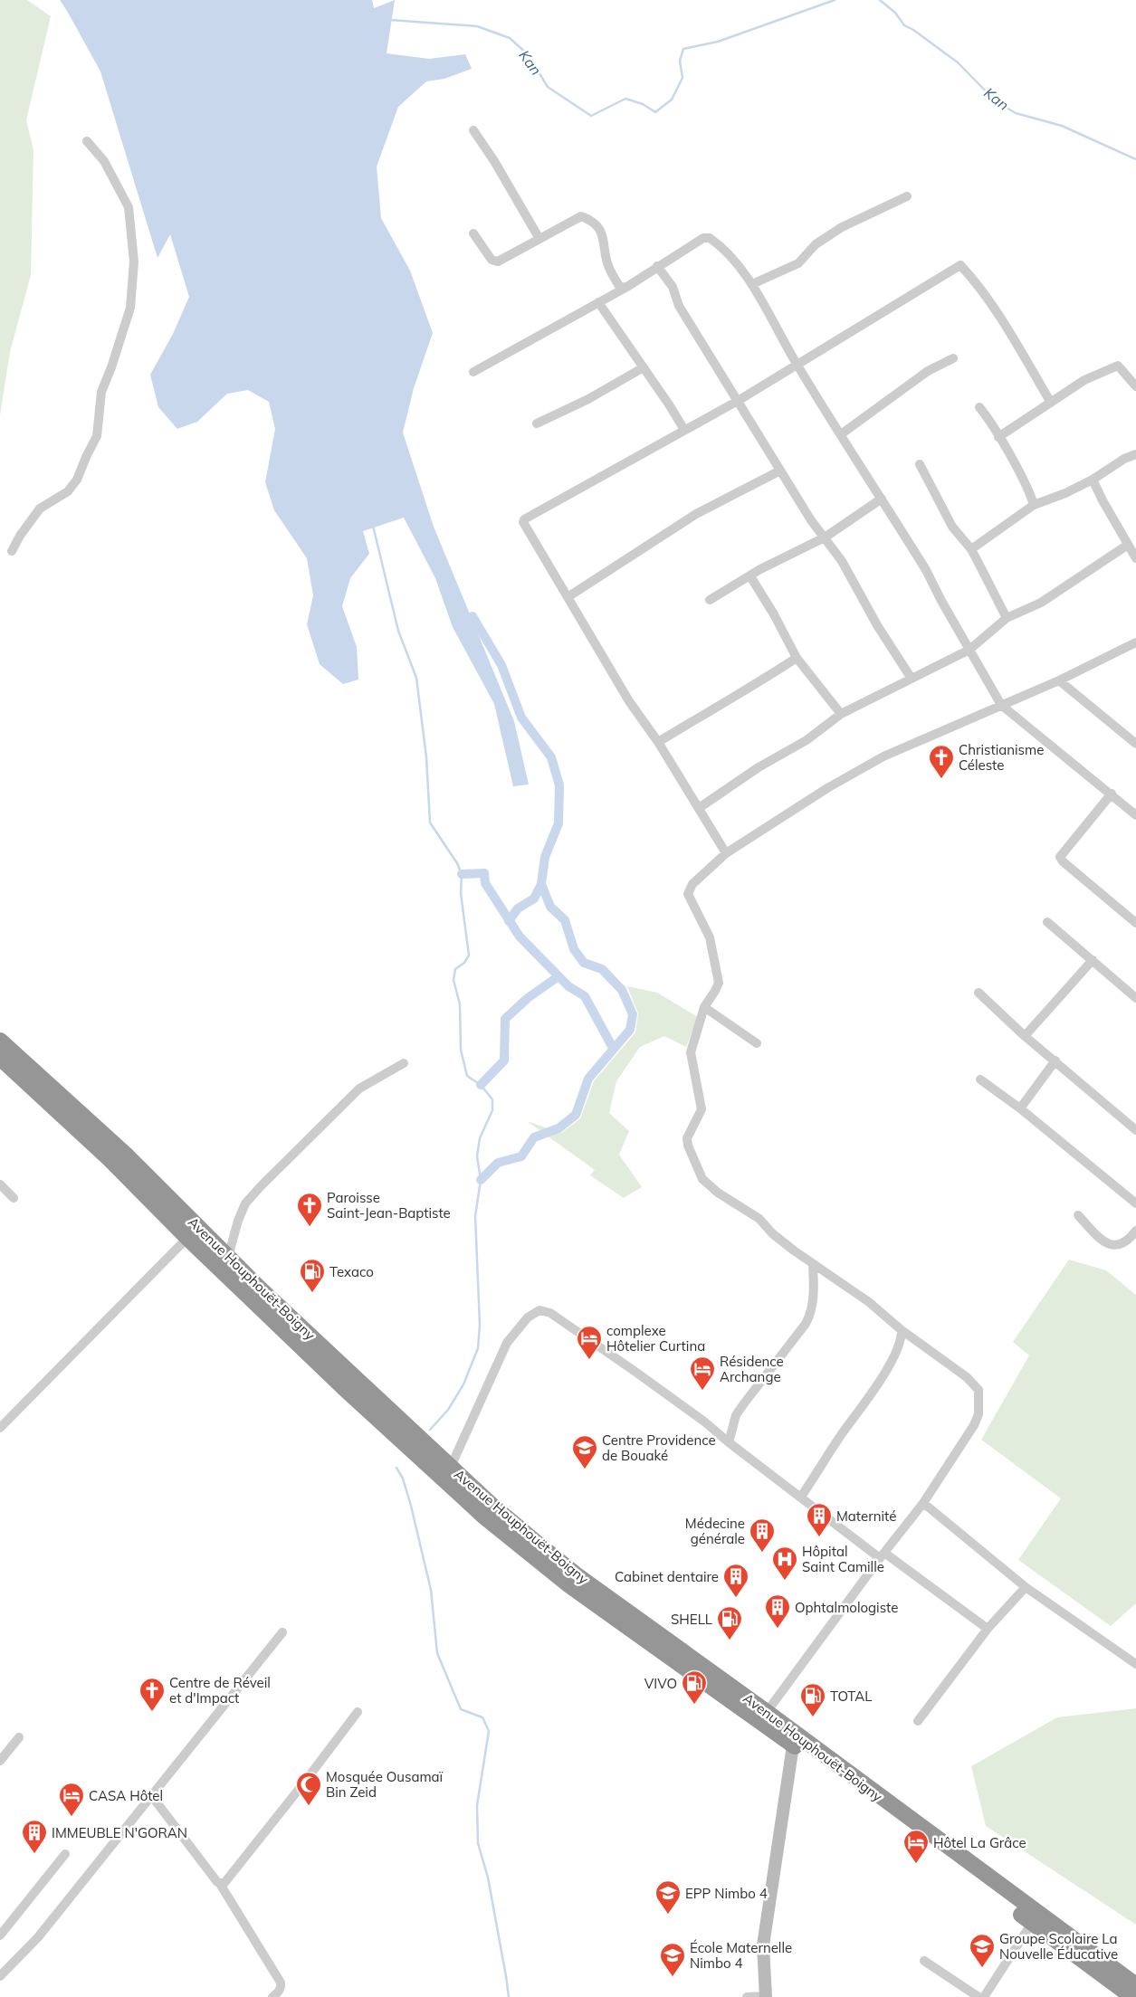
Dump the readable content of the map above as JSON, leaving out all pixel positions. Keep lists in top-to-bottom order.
{
  "streets": {
    "highway": ["Avenue Houphouët-Boigny"]
  },
  "water": ["Kan"],
  "places": {
    "church": ["Christianisme Céleste", "Paroisse Saint-Jean-Baptiste", "Centre de Réveil et d'Impact"],
    "fuel station": [
      "Texaco",
      "SHELL",
      "VIVO",
      "TOTAL"
    ],
    "hotel": [
      "complexe Hôtelier Curtina",
      "Résidence Archange",
      "CASA Hôtel",
      "Hôtel La Grâce"
    ],
    "school or university": [
      "Centre Providence de Bouaké",
      "EPP Nimbo 4",
      "Groupe Scolaire La Nouvelle Éducative",
      "École Maternelle Nimbo 4"
    ],
    "building": [
      "Maternité",
      "Médecine générale",
      "Cabinet dentaire",
      "Ophtalmologiste",
      "IMMEUBLE N'GORAN"
    ],
    "hospital": ["Hôpital Saint Camille"],
    "mosque": ["Mosquée Ousamaï Bin Zeid"]
  }
}
